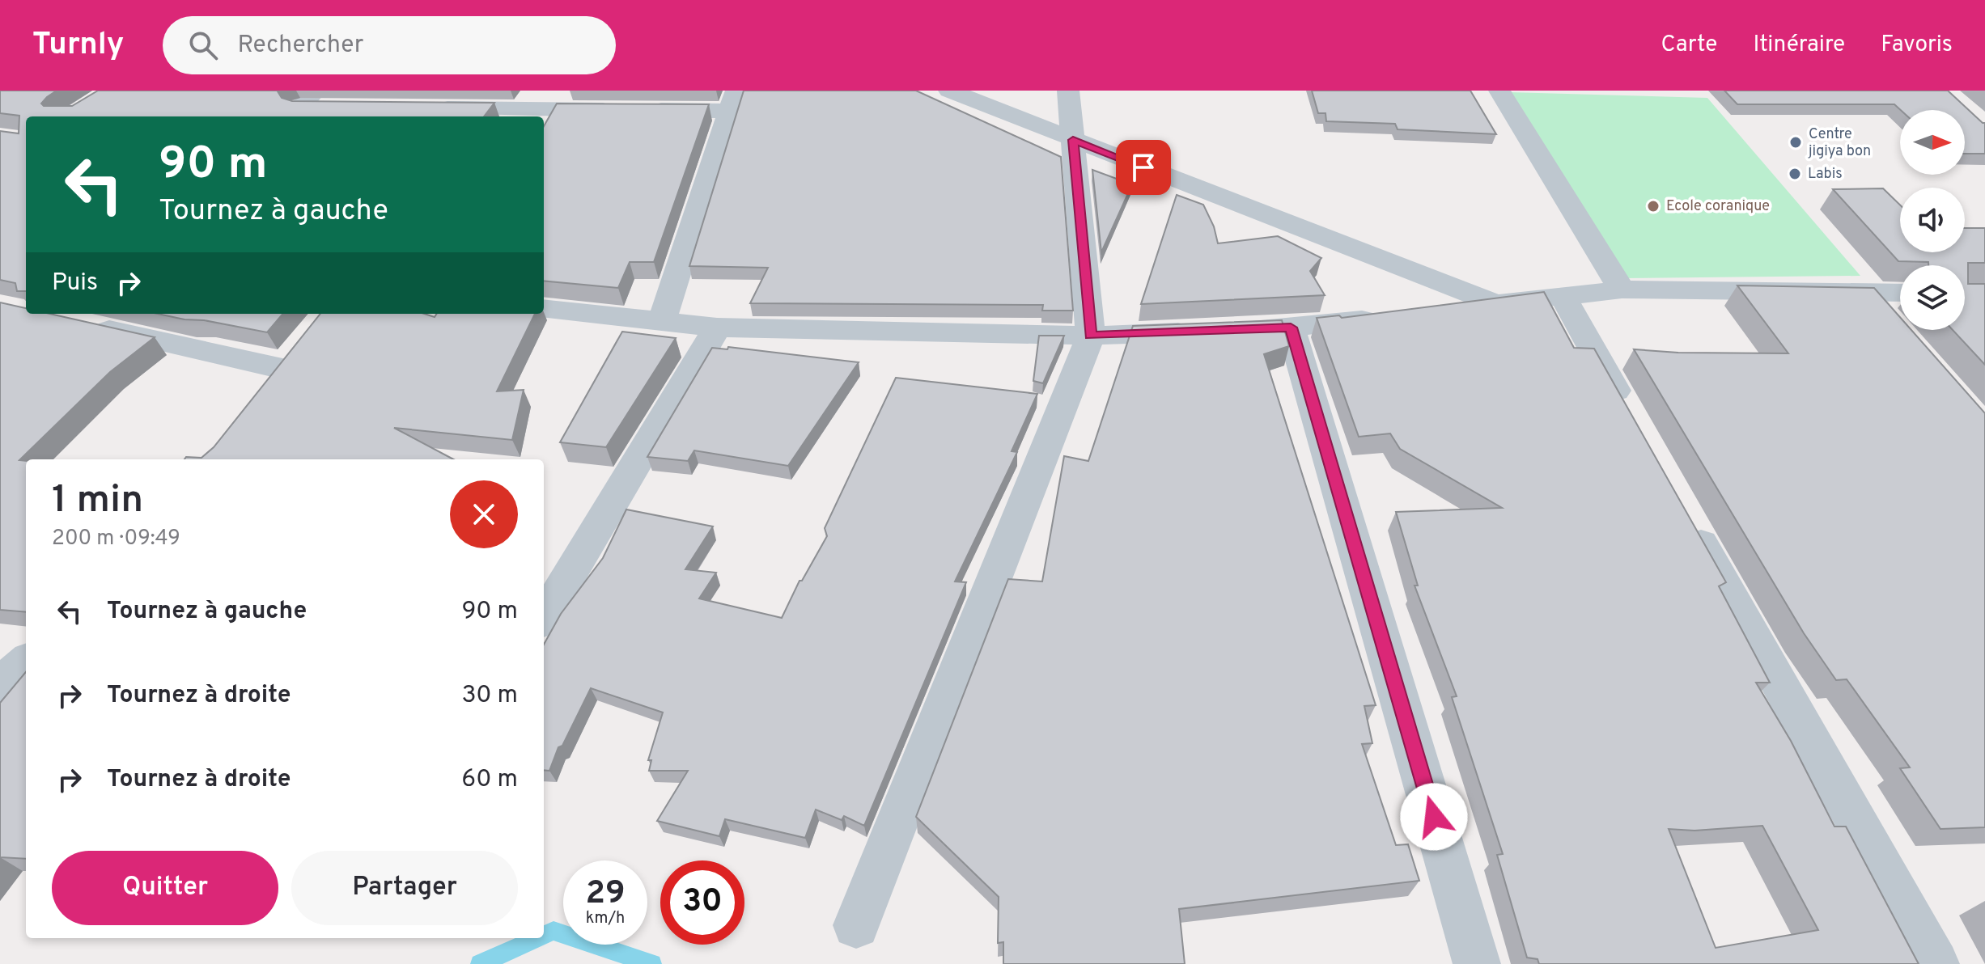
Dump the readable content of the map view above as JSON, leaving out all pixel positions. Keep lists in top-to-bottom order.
{
  "places": ["Centre jigiya bon", "Labis", "Ecole coranique"],
  "north": "right",
  "page": {
    "header": "Turnly",
    "search": "Rechercher",
    "nav": ["Carte", "Itinéraire", "Favoris"],
    "turn": ["90 m", "Tournez à gauche"],
    "then": "Puis",
    "heading": ["1 min", "200 m · 09:49"],
    "list": [
      {
        "name": "Tournez à gauche",
        "value": "90 m"
      },
      {
        "name": "Tournez à droite",
        "value": "30 m"
      },
      {
        "name": "Tournez à droite",
        "value": "60 m"
      }
    ],
    "buttons": ["Quitter", "Partager"],
    "speed": "29 km/h",
    "limit": "30"
  }
}
